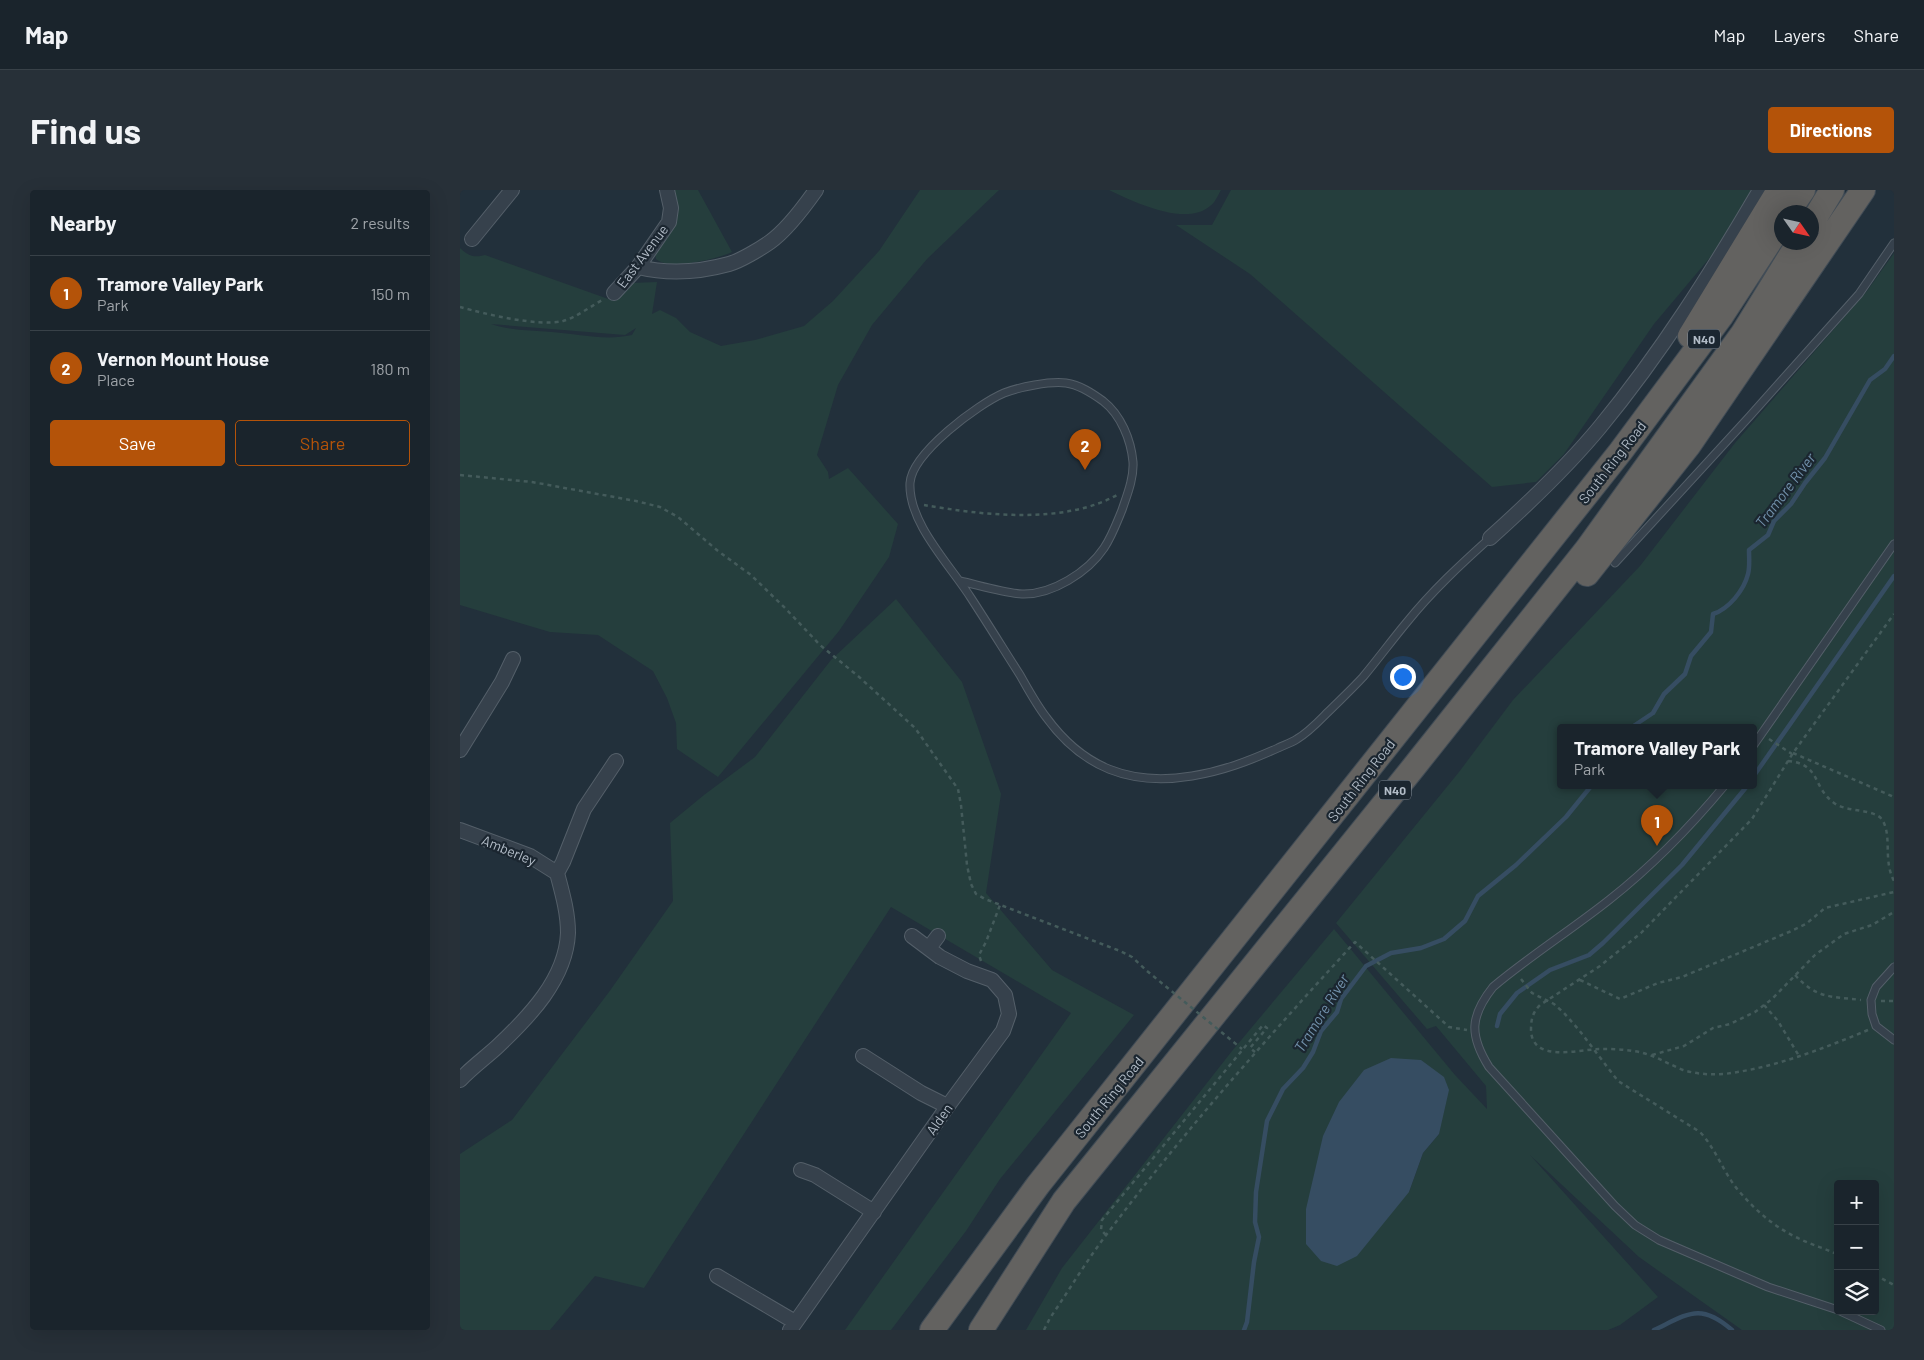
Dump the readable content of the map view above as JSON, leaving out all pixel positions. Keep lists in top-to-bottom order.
{
  "streets": {
    "highway": ["N40", "South Ring Road"],
    "street": ["East Avenue", "Amberley", "Alden"]
  },
  "water": ["Tramore River"],
  "north": "bottom right",
  "page": {
    "header": "Map",
    "nav": ["Map", "Layers", "Share"],
    "buttons": [
      "Directions",
      ["Save", "Share"]
    ],
    "title": "Find us",
    "heading": ["Nearby", "2 results"],
    "list": [
      {
        "mark": "1",
        "name": "Tramore Valley Park",
        "note": "Park",
        "value": "150 m"
      },
      {
        "mark": "2",
        "name": "Vernon Mount House",
        "note": "Place",
        "value": "180 m"
      }
    ],
    "pins": ["2", "1"],
    "popup": ["Tramore Valley Park", "Park"],
    "map_buttons": ["+", "−"]
  }
}
